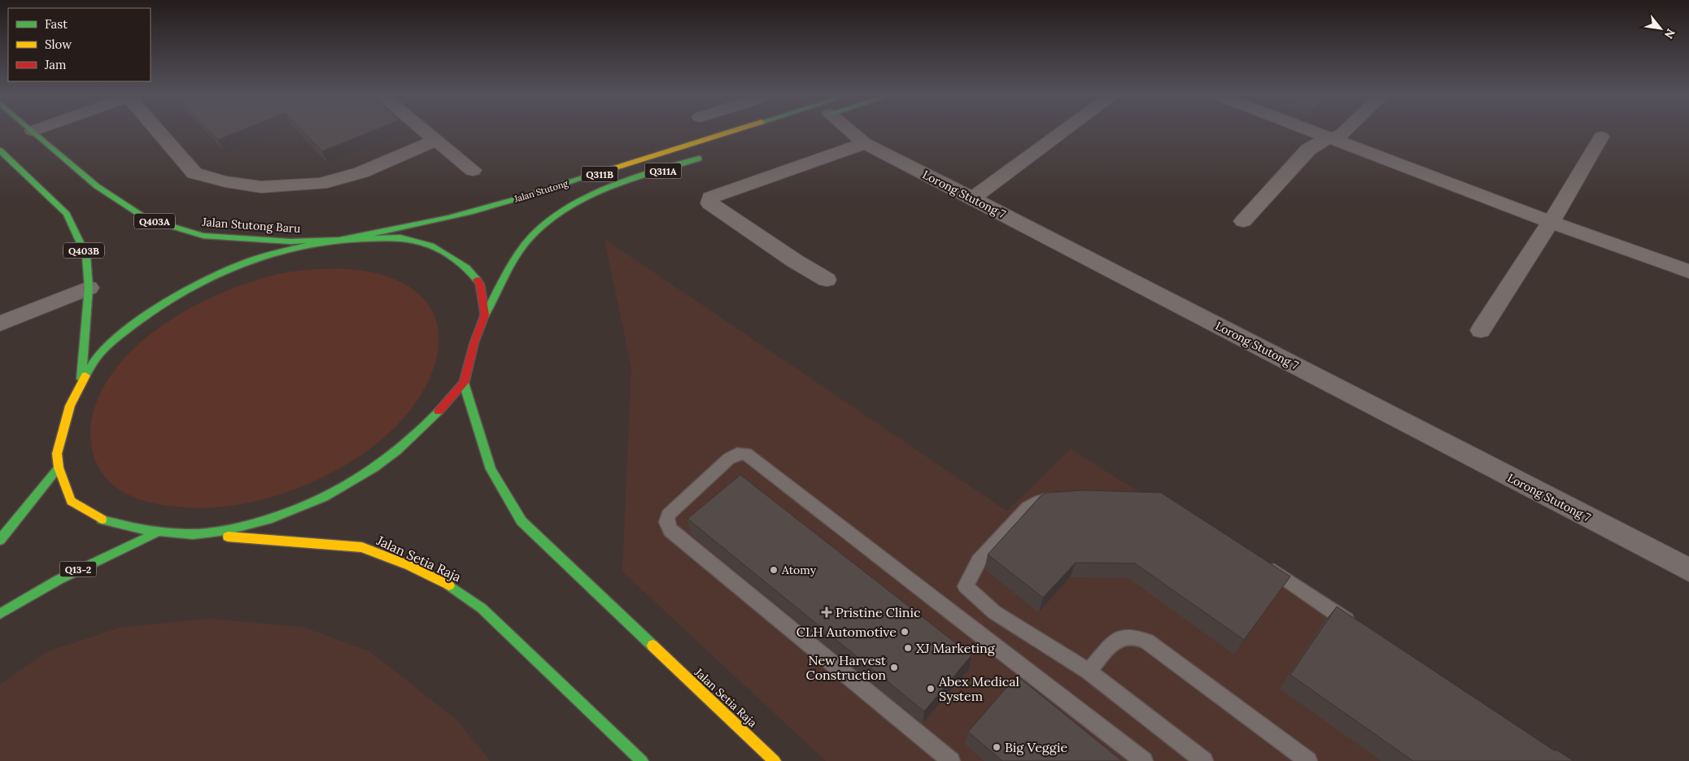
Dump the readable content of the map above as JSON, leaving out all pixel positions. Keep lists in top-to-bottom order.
{
  "streets": {
    "main road": [
      "Q311A",
      "Q311B",
      "Jalan Stutong",
      "Q403A",
      "Jalan Stutong Baru",
      "Q403B",
      "Jalan Setia Raja",
      "Q13-2"
    ],
    "street": ["Lorong Stutong 7"]
  },
  "crossings": [
    ["Jalan Stutong", "Jalan Stutong Baru"],
    ["Jalan Stutong", "Jalan Setia Raja"]
  ],
  "places": {
    "other": [
      "Atomy",
      "CLH Automotive",
      "XJ Marketing",
      "New Harvest Construction",
      "Abex Medical System",
      "Big Veggie"
    ],
    "health": ["Pristine Clinic"]
  },
  "legend": ["Fast", "Slow", "Jam"],
  "north": "bottom right"
}
